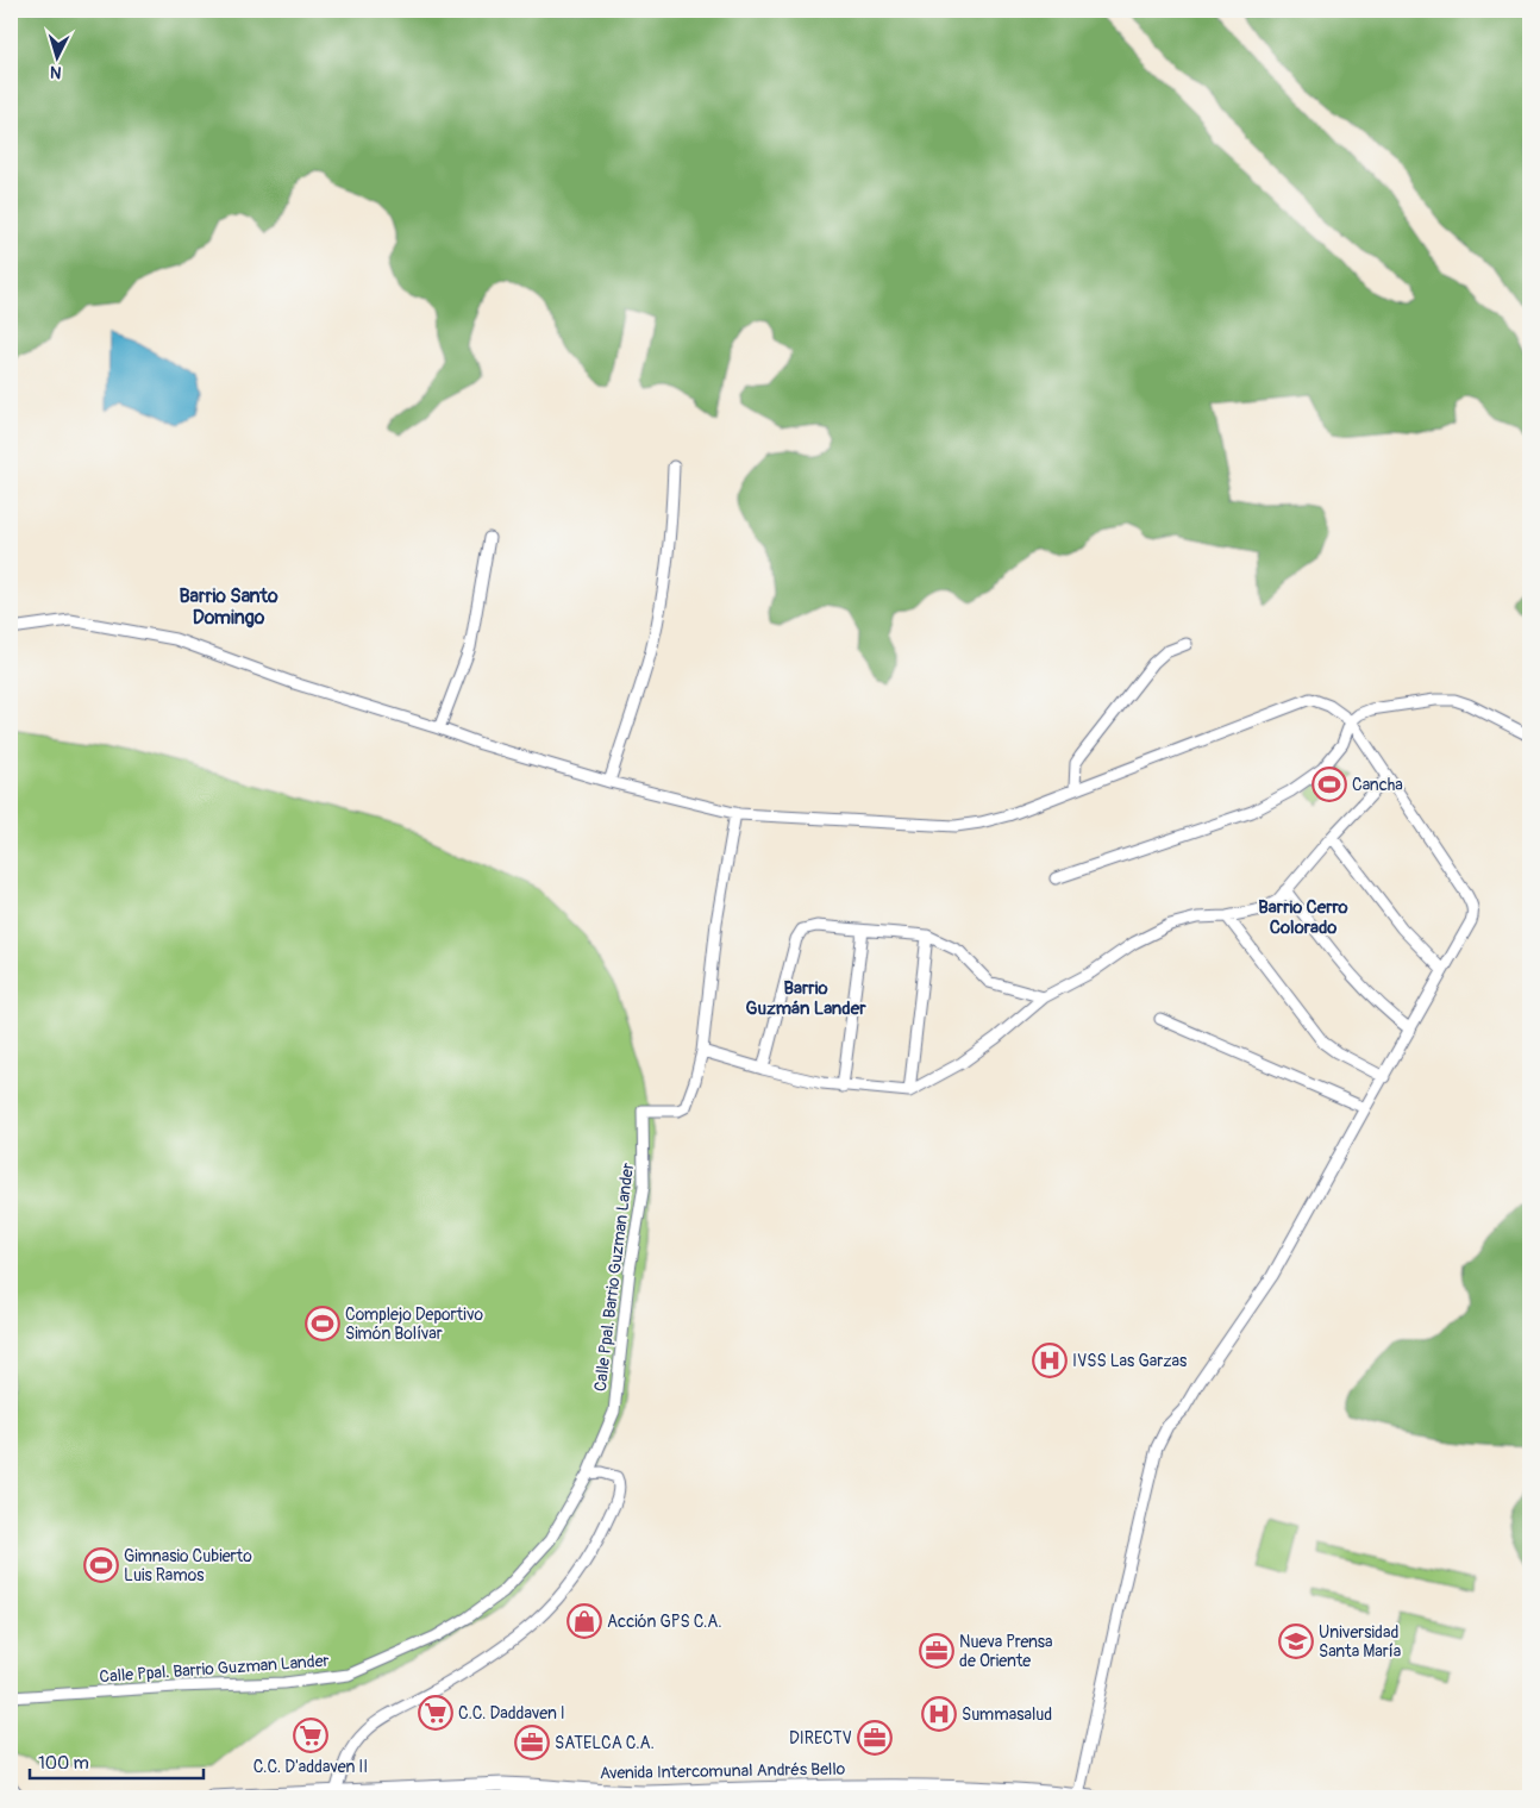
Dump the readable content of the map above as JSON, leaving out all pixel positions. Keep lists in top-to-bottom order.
{
  "streets": {
    "main road": ["Avenida Intercomunal Andrés Bello"],
    "street": ["Calle Ppal. Barrio Guzman Lander"]
  },
  "districts": ["Barrio Santo Domingo", "Barrio Cerro Colorado", "Barrio Guzmán Lander"],
  "places": {
    "sports": ["Cancha", "Complejo Deportivo Simón Bolívar", "Gimnasio Cubierto Luis Ramos"],
    "hospital": ["IVSS Las Garzas", "Summasalud"],
    "shop": ["Acción GPS C.A."],
    "school or university": ["Universidad Santa María"],
    "office": ["Nueva Prensa de Oriente", "DIRECTV", "SATELCA C.A."],
    "supermarket": ["C.C. Daddaven I", "C.C. D'addaven II"]
  },
  "scale_bar": "100 m",
  "north": "bottom"
}
